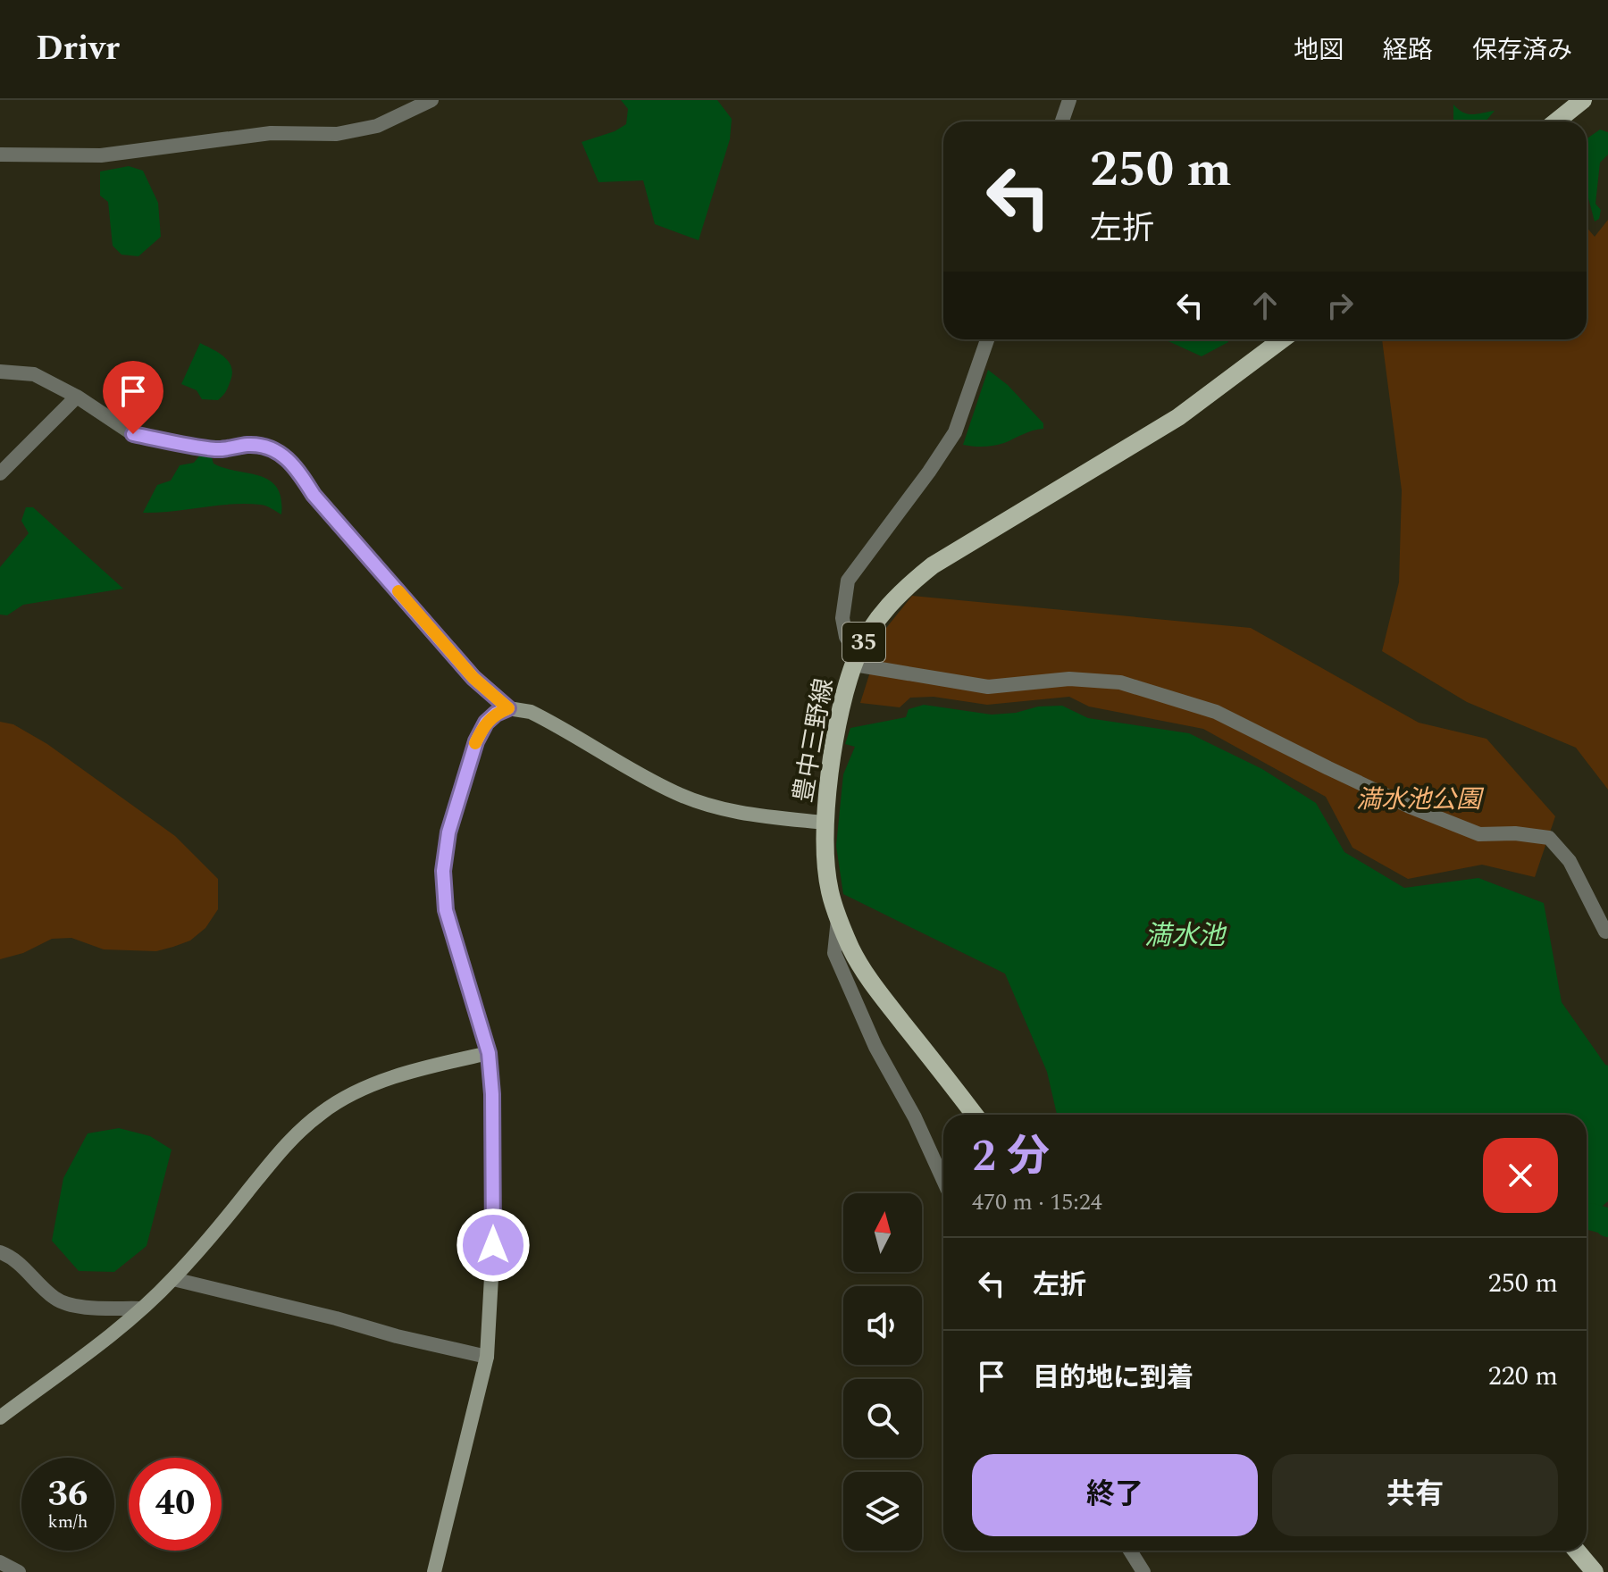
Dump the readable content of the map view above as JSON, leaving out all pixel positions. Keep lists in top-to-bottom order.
{
  "streets": {
    "main road": ["35", "豊中三野線"]
  },
  "water": ["満水池"],
  "parks": ["満水池公園"],
  "north": "top",
  "page": {
    "header": "Drivr",
    "nav": ["地図", "経路", "保存済み"],
    "turn": ["250 m", "左折"],
    "heading": ["2 分", "470 m · 15:24"],
    "list": [
      {
        "name": "左折",
        "value": "250 m"
      },
      {
        "name": "目的地に到着",
        "value": "220 m"
      }
    ],
    "buttons": ["終了", "共有"],
    "speed": "36 km/h",
    "limit": "40"
  }
}
